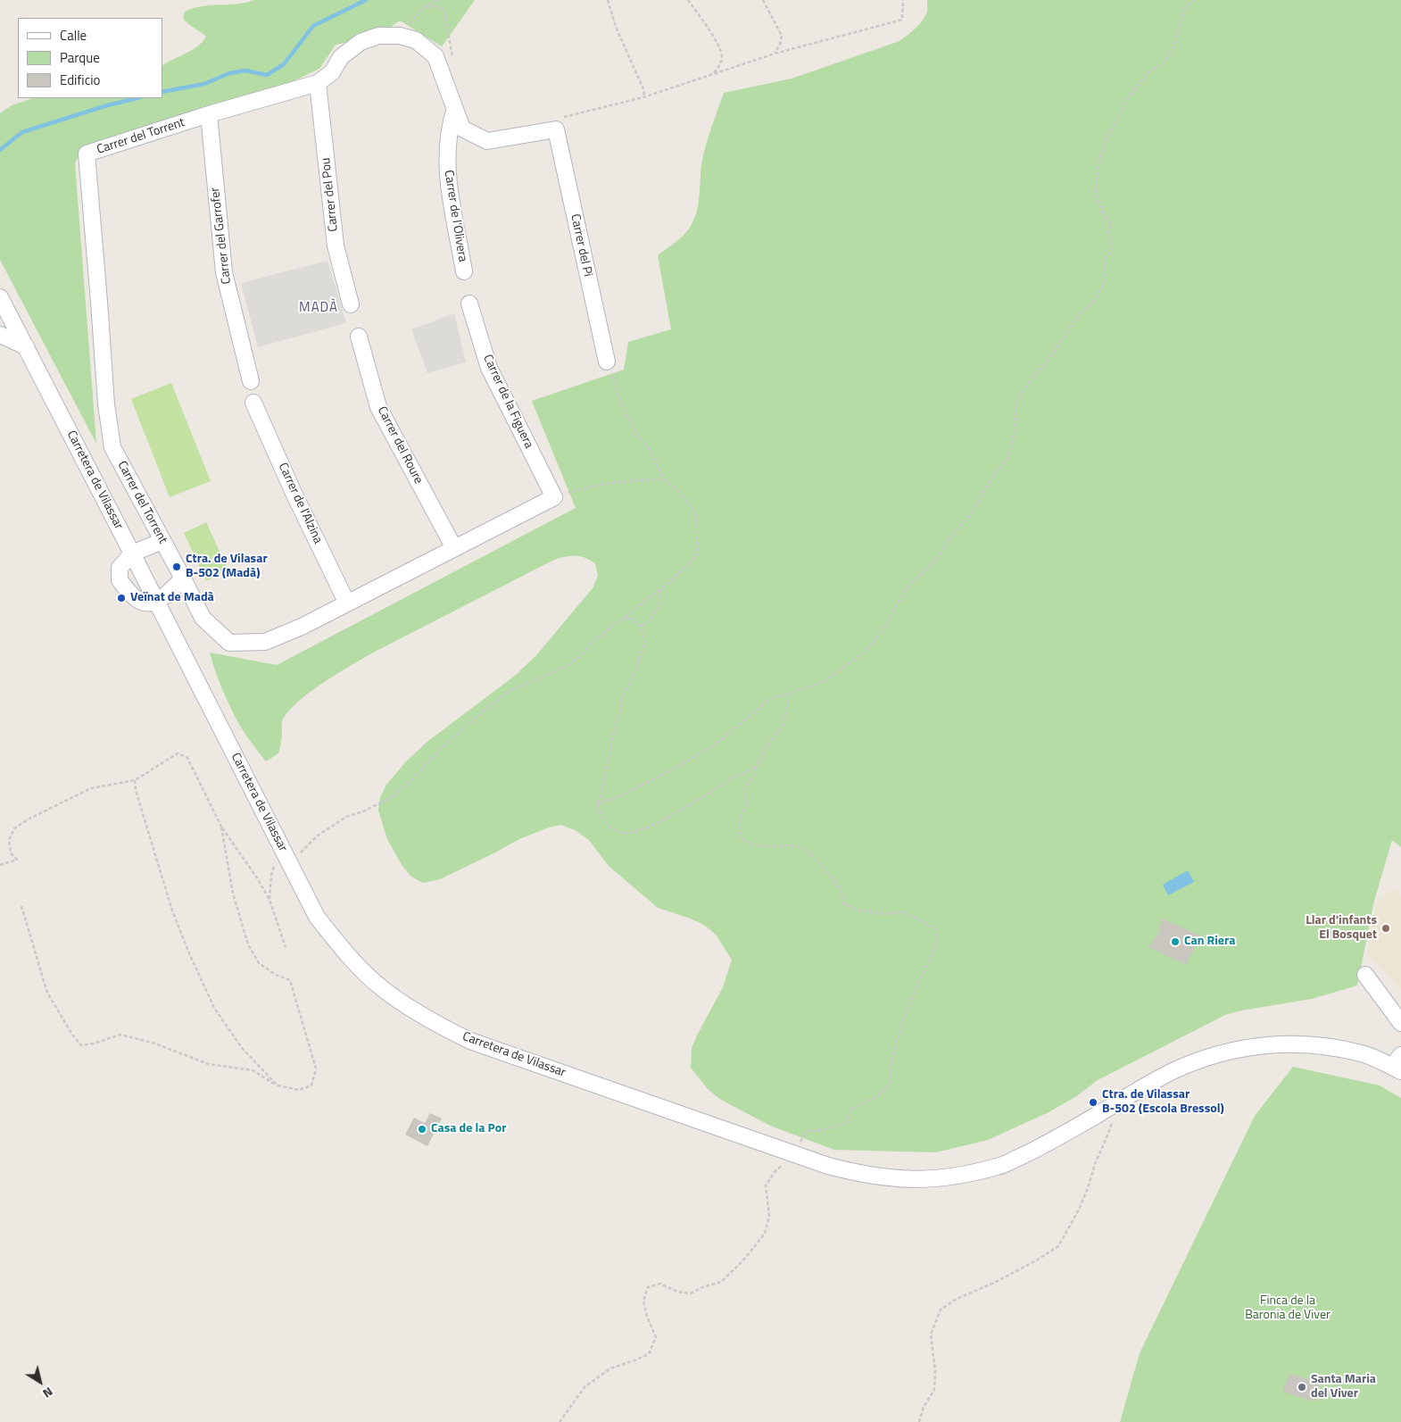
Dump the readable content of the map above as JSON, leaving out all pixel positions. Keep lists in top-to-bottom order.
{
  "streets": {
    "street": [
      "Carrer del Torrent",
      "Carrer del Pou",
      "Carrer de l'Olivera",
      "Carrer del Garrofer",
      "Carrer del Pi",
      "Carrer de la Figuera",
      "Carrer del Roure",
      "Carretera de Vilassar",
      "Carrer de l'Alzina"
    ]
  },
  "crossings": [
    ["Carrer del Torrent", "Carrer del Pou"],
    ["Carrer del Torrent", "Carrer de l'Olivera"],
    ["Carrer del Torrent", "Carrer del Garrofer"],
    ["Carrer del Torrent", "Carrer del Pi"],
    ["Carrer del Torrent", "Carrer de la Figuera"],
    ["Carrer del Torrent", "Carrer del Roure"],
    ["Carrer del Torrent", "Carrer de l'Alzina"]
  ],
  "districts": ["MADÀ"],
  "parks": ["Finca de la Baronia de Viver"],
  "places": [
    "Ctra. de Vilasar B-502 (Madà)",
    "Veïnat de Madà",
    "Llar d'infants El Bosquet",
    "Can Riera",
    "Ctra. de Vilassar B-502 (Escola Bressol)",
    "Casa de la Por",
    "Santa Maria del Viver"
  ],
  "legend": ["Calle", "Parque", "Edificio"],
  "north": "bottom right"
}
